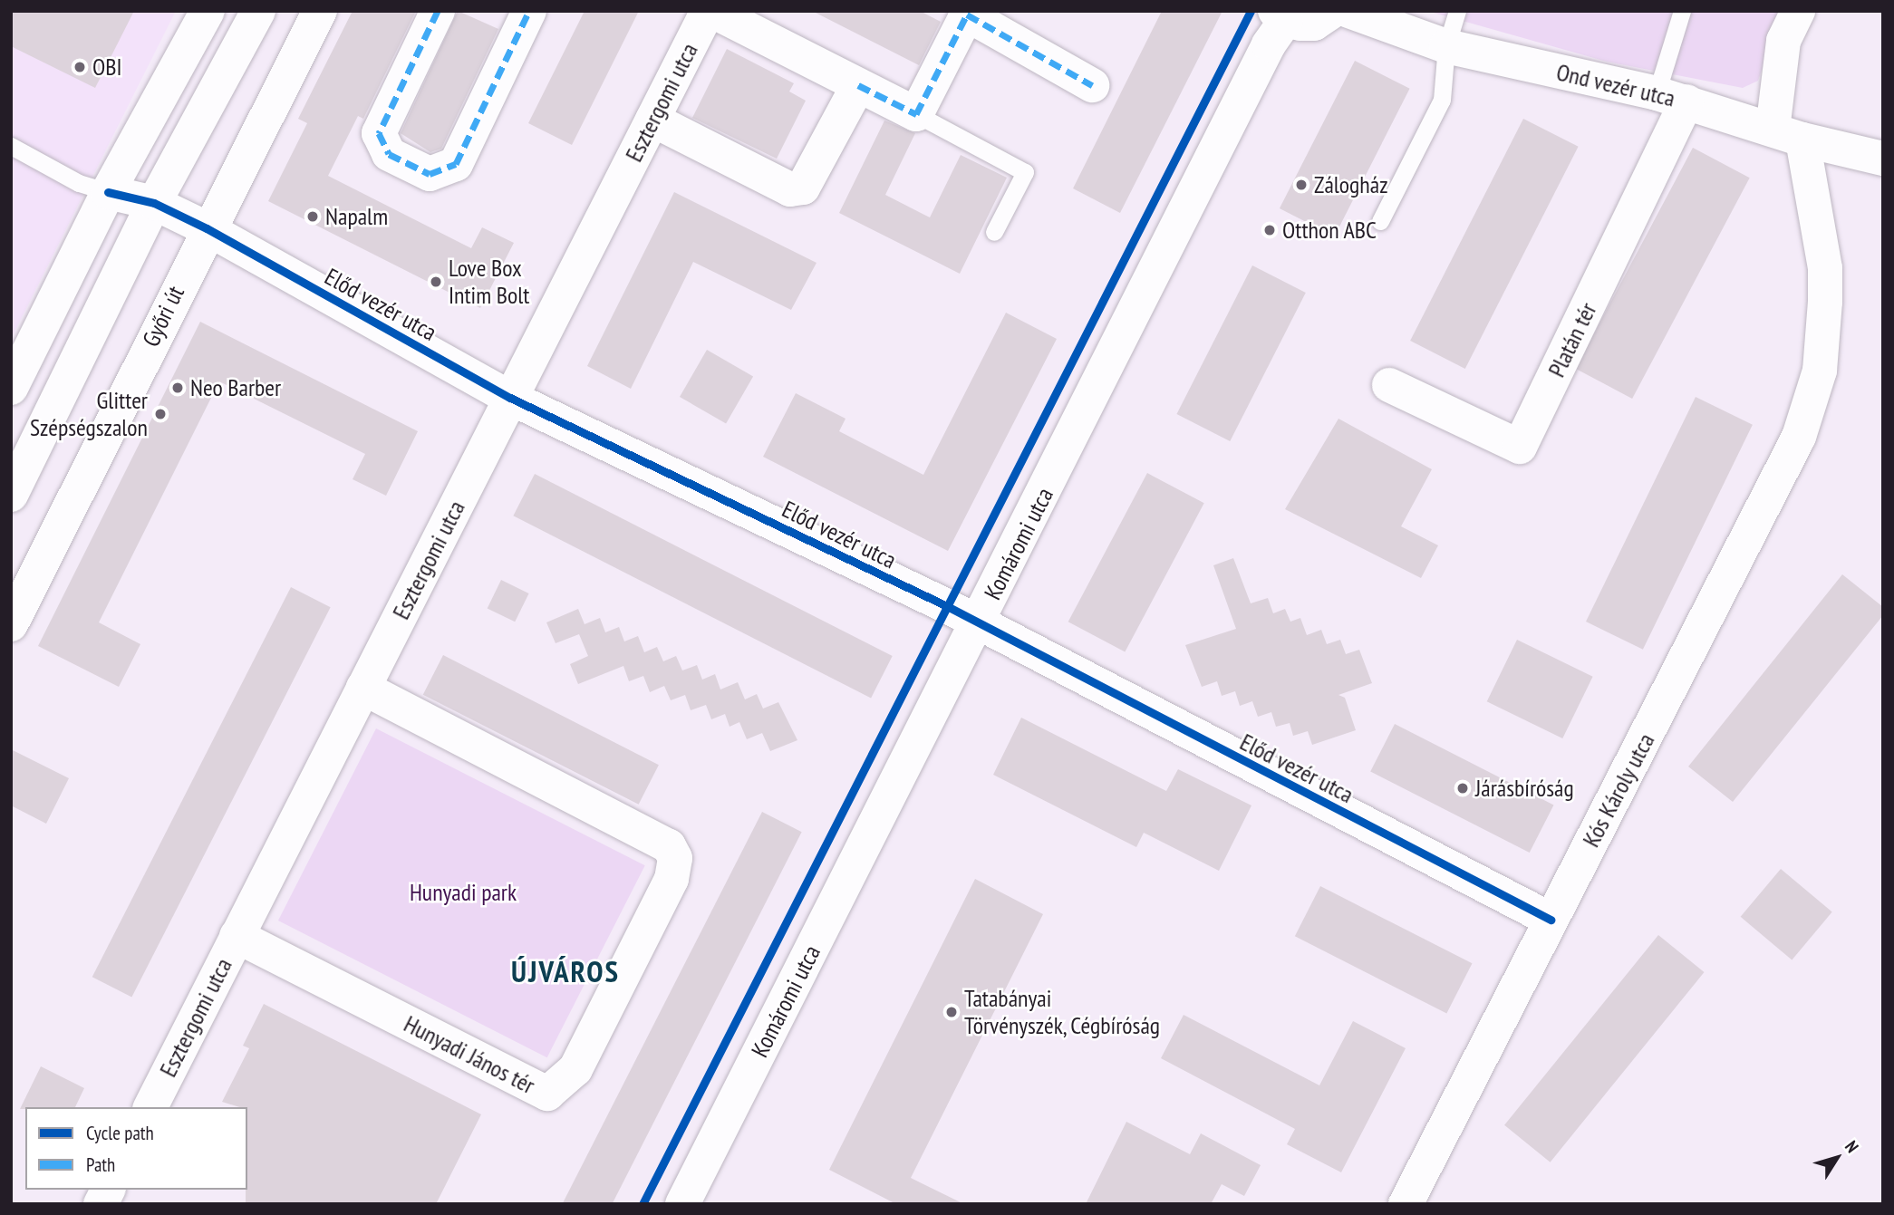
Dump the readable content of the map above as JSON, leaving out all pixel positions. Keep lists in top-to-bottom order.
{
  "streets": {
    "street": [
      "Ond vezér utca",
      "Esztergomi utca",
      "Előd vezér utca",
      "Győri út",
      "Platán tér",
      "Komáromi utca",
      "Kós Károly utca",
      "Hunyadi János tér"
    ]
  },
  "crossings": [
    ["Ond vezér utca", "Platán tér"],
    ["Ond vezér utca", "Kós Károly utca"],
    ["Esztergomi utca", "Előd vezér utca"],
    ["Esztergomi utca", "Hunyadi János tér"],
    ["Előd vezér utca", "Győri út"],
    ["Előd vezér utca", "Komáromi utca"],
    ["Előd vezér utca", "Kós Károly utca"]
  ],
  "districts": ["ÚJVÁROS"],
  "parks": ["Hunyadi park"],
  "places": [
    "OBI",
    "Zálogház",
    "Napalm",
    "Otthon ABC",
    "Love Box Intim Bolt",
    "Neo Barber",
    "Glitter Szépségszalon",
    "Járásbíróság",
    "Tatabányai Törvényszék, Cégbíróság"
  ],
  "legend": ["Cycle path", "Path"],
  "north": "top right"
}
